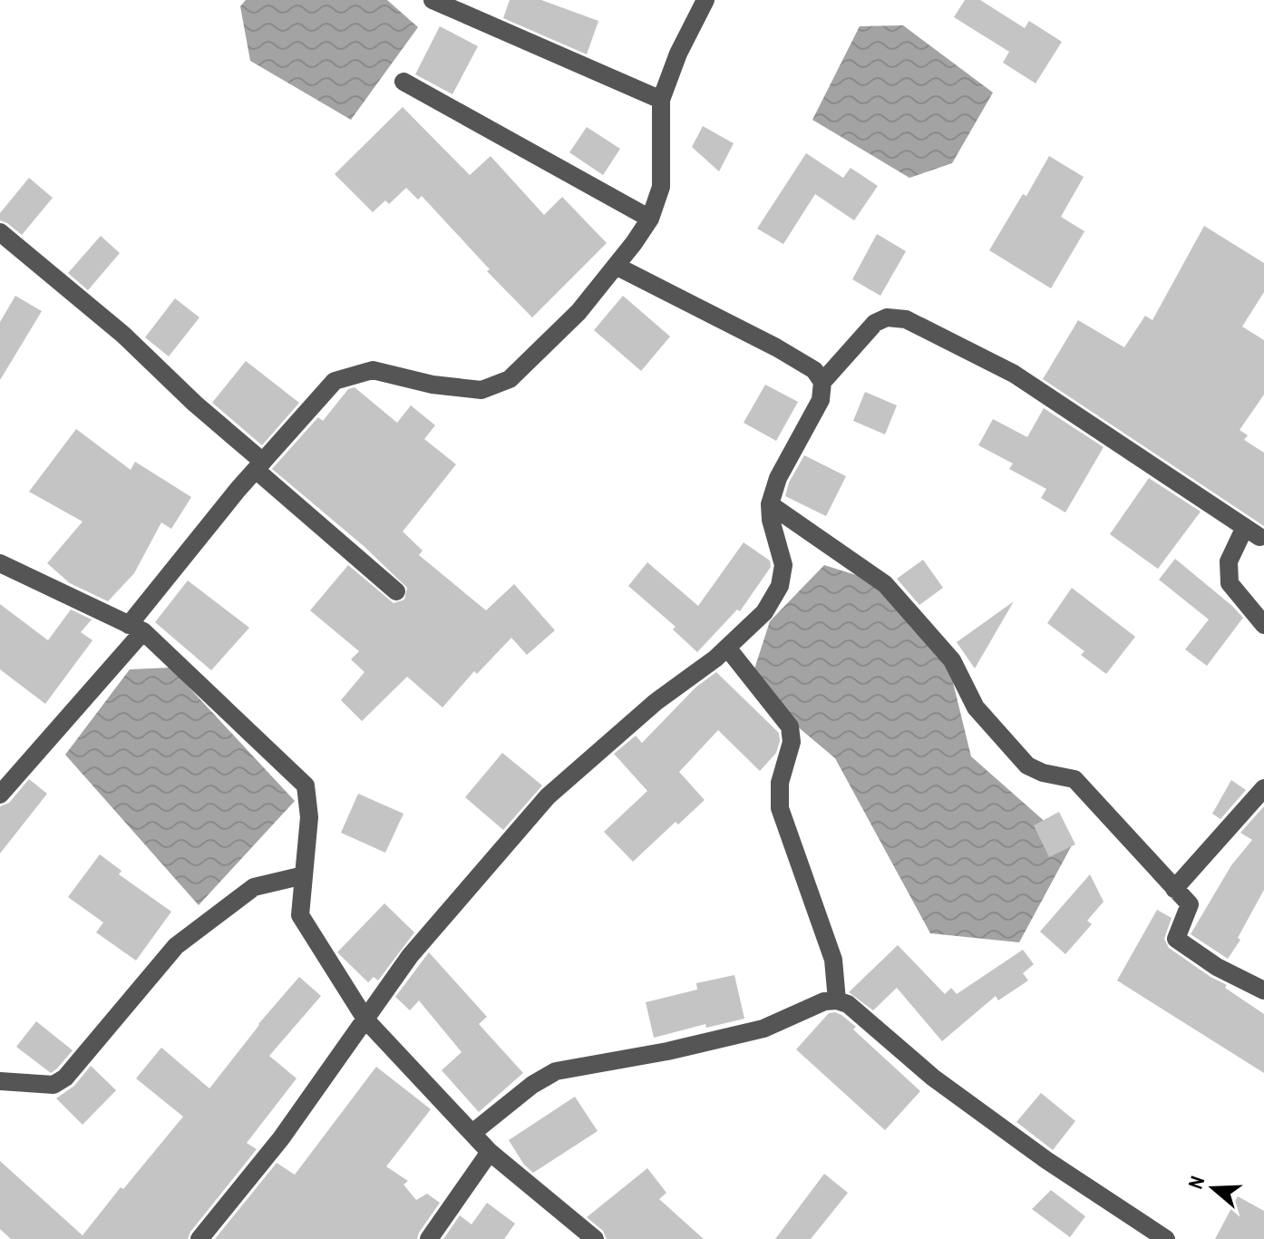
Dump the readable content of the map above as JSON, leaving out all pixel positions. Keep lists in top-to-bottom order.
{
  "north": "left"
}
